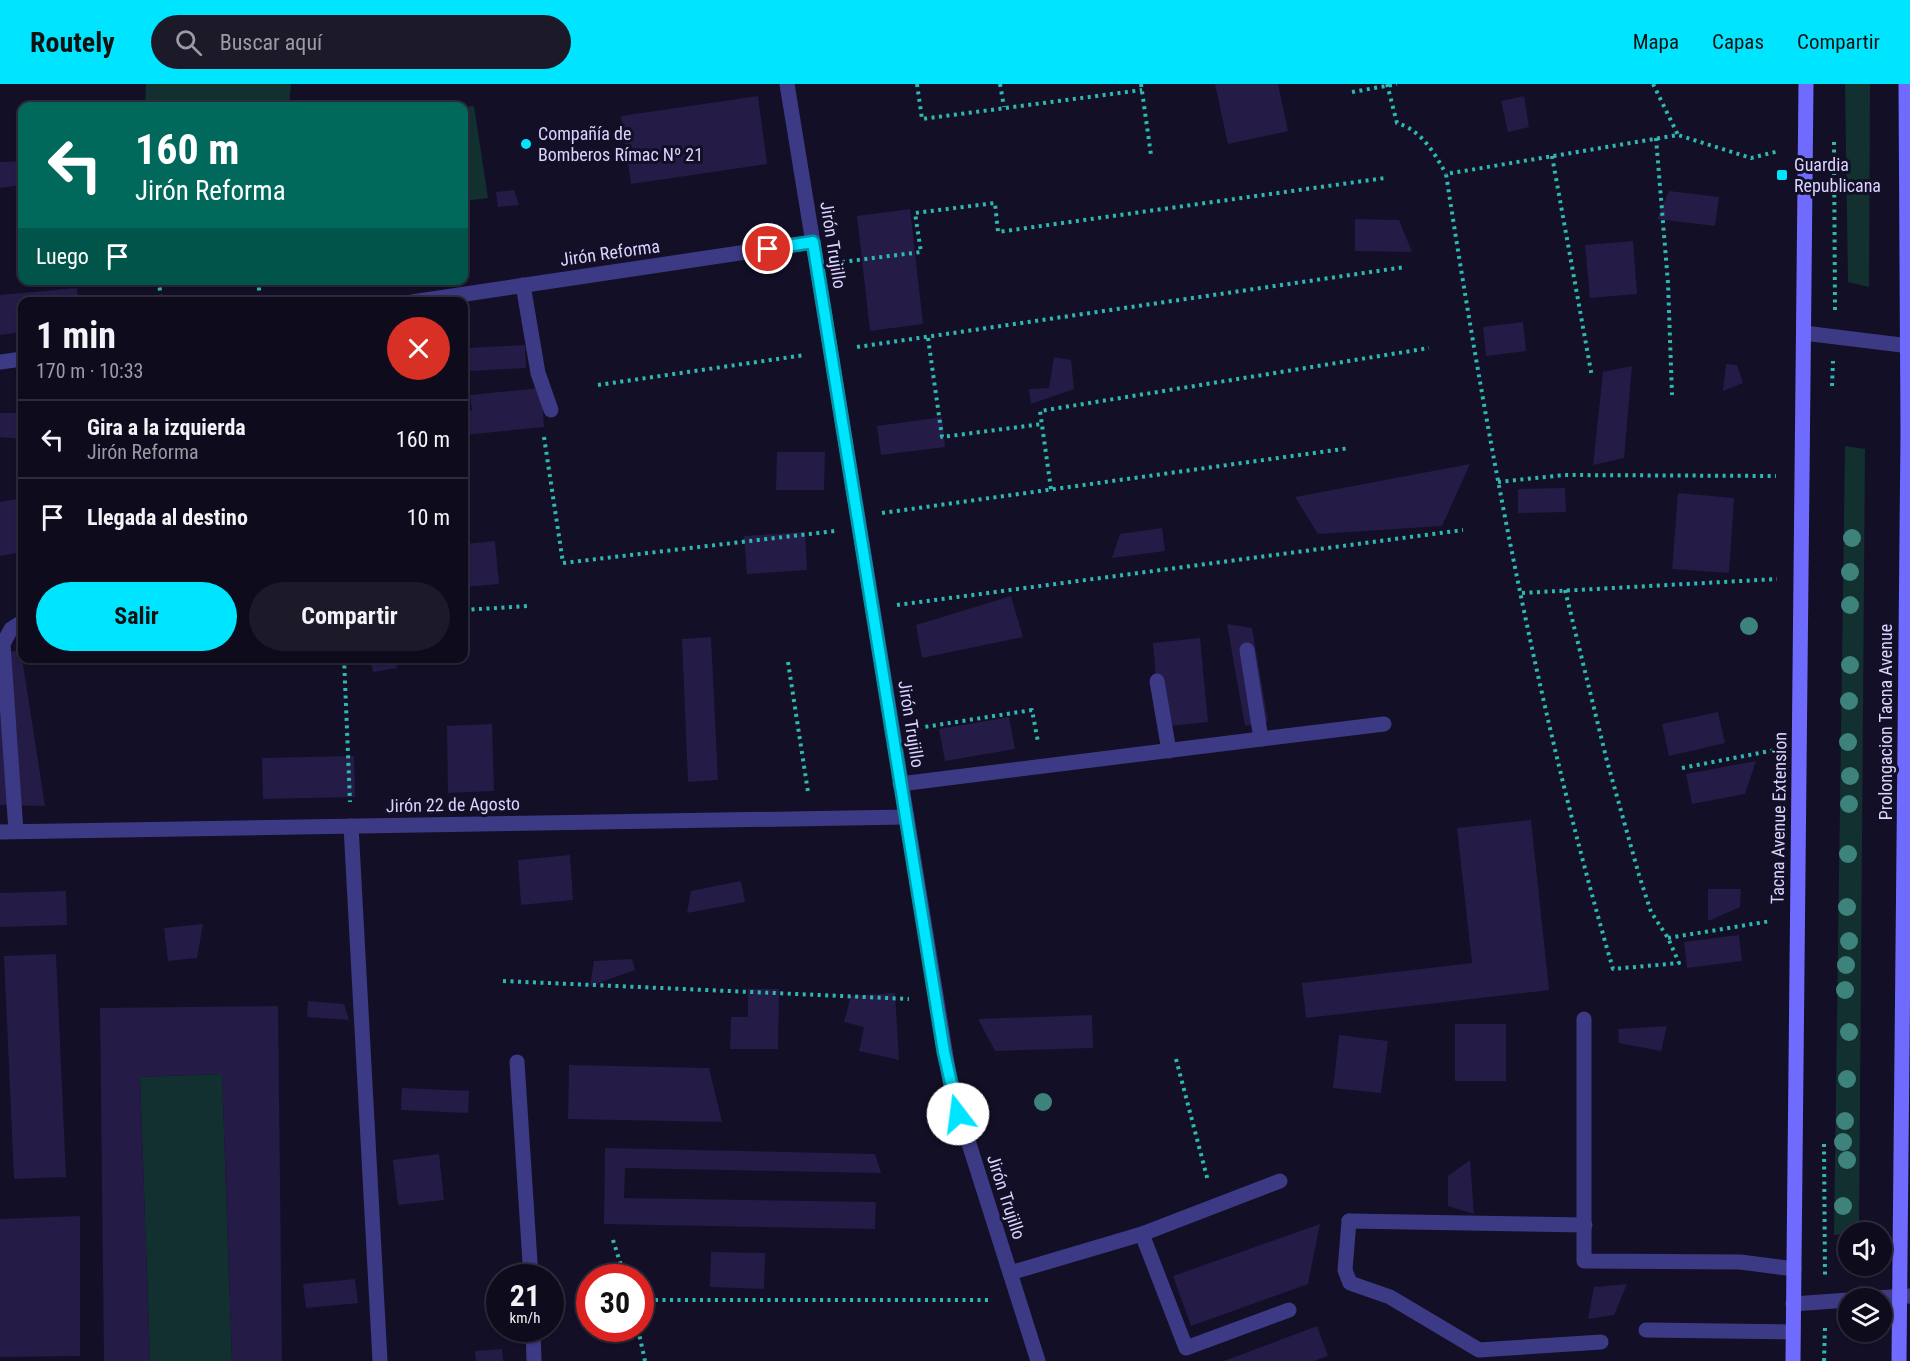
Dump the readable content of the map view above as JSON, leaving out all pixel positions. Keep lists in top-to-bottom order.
{
  "streets": {
    "main road": ["Prolongacion Tacna Avenue", "Tacna Avenue Extension"],
    "street": ["Jirón Trujillo", "Jirón Reforma", "Jirón 22 de Agosto"]
  },
  "crossings": [
    ["Jirón Trujillo", "Jirón Reforma"],
    ["Jirón Trujillo", "Jirón 22 de Agosto"]
  ],
  "places": {
    "other": ["Compañía de Bomberos Rímac Nº 21"],
    "transit": ["Guardia Republicana"]
  },
  "page": {
    "header": "Routely",
    "search": "Buscar aquí",
    "nav": ["Mapa", "Capas", "Compartir"],
    "turn": ["160 m", "Jirón Reforma"],
    "then": "Luego",
    "heading": ["1 min", "170 m · 10:33"],
    "list": [
      {
        "name": "Gira a la izquierda",
        "note": "Jirón Reforma",
        "value": "160 m"
      },
      {
        "name": "Llegada al destino",
        "value": "10 m"
      }
    ],
    "buttons": ["Salir", "Compartir"],
    "speed": "21 km/h",
    "limit": "30"
  }
}
